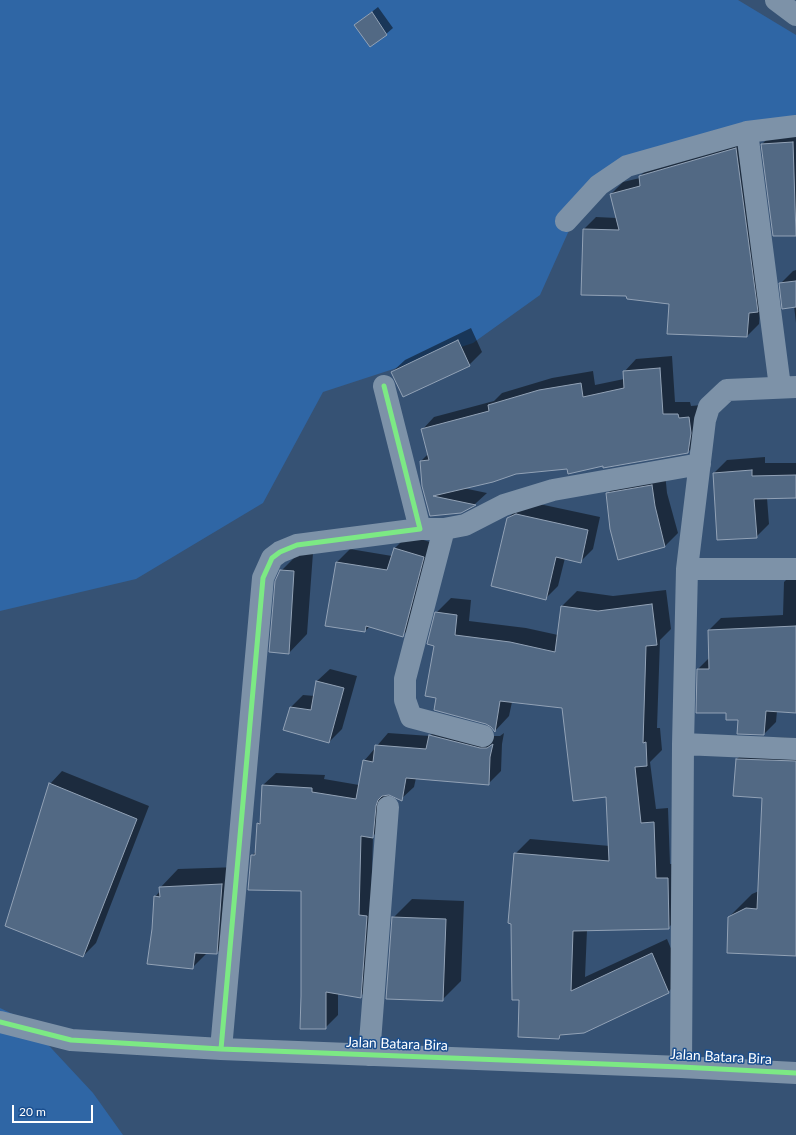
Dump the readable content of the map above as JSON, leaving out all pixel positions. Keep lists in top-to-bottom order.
{
  "streets": {
    "street": ["Jalan Batara Bira"]
  },
  "scale_bar": "20 m"
}
